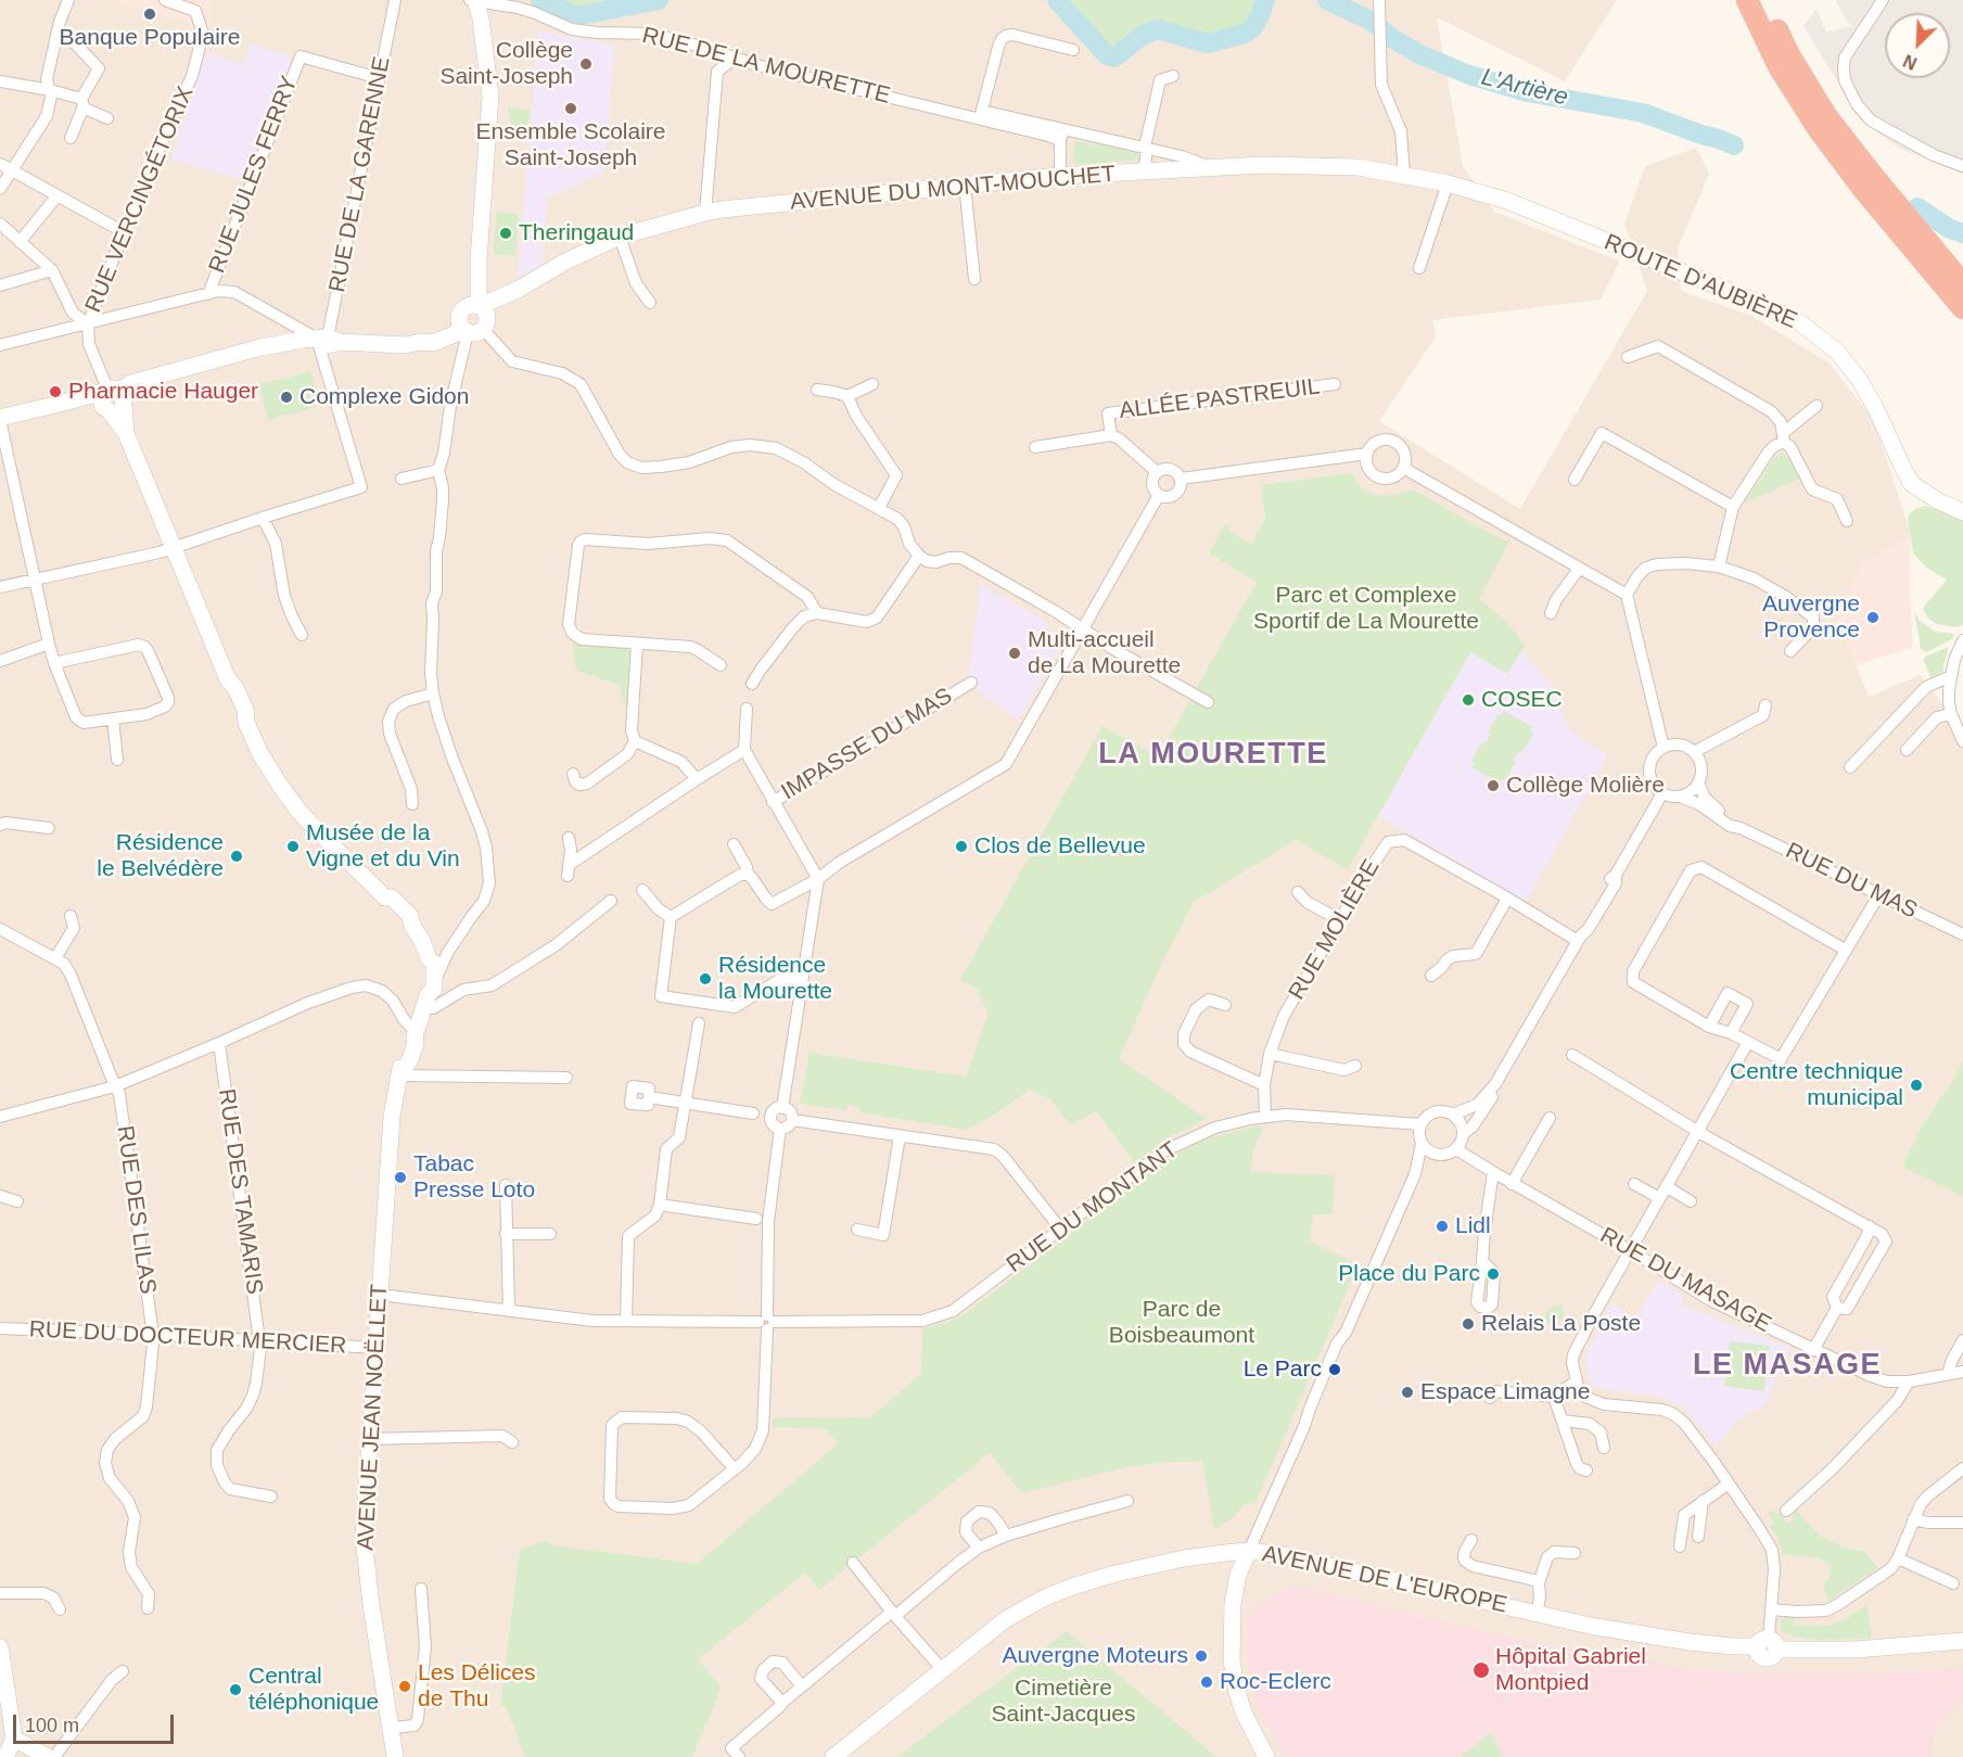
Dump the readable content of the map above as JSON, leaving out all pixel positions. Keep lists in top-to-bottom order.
{
  "streets": {
    "main road": [
      "AVENUE DU MONT-MOUCHET",
      "ROUTE D'AUBIÈRE",
      "AVENUE JEAN NOËLLET",
      "AVENUE DE L'EUROPE"
    ],
    "street": [
      "RUE DE LA MOURETTE",
      "RUE JULES FERRY",
      "RUE DE LA GARENNE",
      "RUE VERCINGÉTORIX",
      "ALLÉE PASTREUIL",
      "IMPASSE DU MAS",
      "RUE DU MAS",
      "RUE MOLIÈRE",
      "RUE DES TAMARIS",
      "RUE DU MONTANT",
      "RUE DES LILAS",
      "RUE DU MASAGE",
      "RUE DU DOCTEUR MERCIER"
    ]
  },
  "crossings": [
    ["RUE DE LA MOURETTE", "AVENUE DU MONT-MOUCHET"],
    ["RUE JULES FERRY", "RUE DE LA GARENNE"],
    ["RUE DE LA GARENNE", "AVENUE DU MONT-MOUCHET"],
    ["AVENUE DU MONT-MOUCHET", "RUE VERCINGÉTORIX"],
    ["AVENUE DU MONT-MOUCHET", "ROUTE D'AUBIÈRE"],
    ["RUE MOLIÈRE", "RUE DU MONTANT"],
    ["RUE DES TAMARIS", "RUE DU DOCTEUR MERCIER"],
    ["RUE DU MONTANT", "RUE DU MASAGE"],
    ["RUE DU MONTANT", "AVENUE JEAN NOËLLET"],
    ["RUE DES LILAS", "RUE DU DOCTEUR MERCIER"],
    ["RUE DU DOCTEUR MERCIER", "AVENUE JEAN NOËLLET"]
  ],
  "districts": ["LA MOURETTE", "LE MASAGE"],
  "water": ["L'Artière"],
  "parks": ["Parc et Complexe Sportif de La Mourette", "Parc de Boisbeaumont", "Cimetière Saint-Jacques"],
  "places": [
    "Banque Populaire",
    "Collège Saint-Joseph",
    "Ensemble Scolaire Saint-Joseph",
    "Theringaud",
    "Pharmacie Hauger",
    "Complexe Gidon",
    "Auvergne Provence",
    "Multi-accueil de La Mourette",
    "COSEC",
    "Collège Molière",
    "Musée de la Vigne et du Vin",
    "Clos de Bellevue",
    "Résidence le Belvédère",
    "Résidence la Mourette",
    "Centre technique municipal",
    "Tabac Presse Loto",
    "Lidl",
    "Place du Parc",
    "Relais La Poste",
    "Le Parc",
    "Espace Limagne",
    "Auvergne Moteurs",
    "Hôpital Gabriel Montpied",
    "Roc-Eclerc",
    "Les Délices de Thu",
    "Central téléphonique"
  ],
  "scale_bar": "100 m",
  "north": "bottom left"
}
